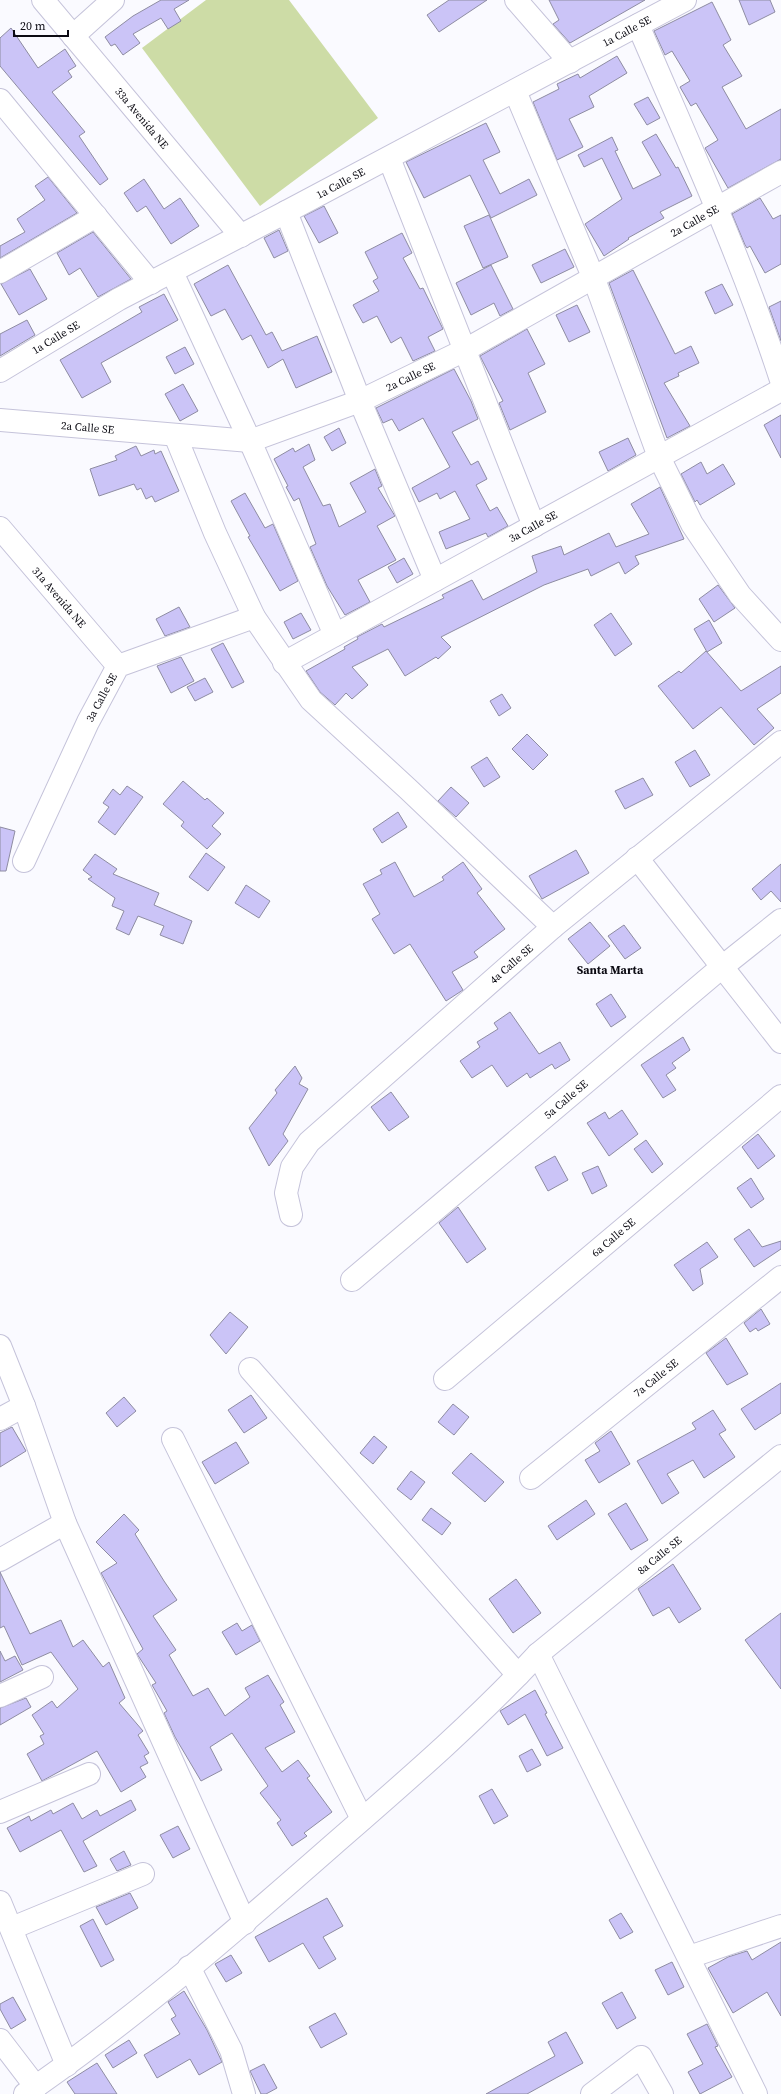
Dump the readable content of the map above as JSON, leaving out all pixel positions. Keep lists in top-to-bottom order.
{
  "streets": {
    "street": [
      "1a Calle SE",
      "33a Avenida NE",
      "2a Calle SE",
      "3a Calle SE",
      "31a Avenida NE",
      "4a Calle SE",
      "5a Calle SE",
      "6a Calle SE",
      "7a Calle SE",
      "8a Calle SE"
    ]
  },
  "crossings": [
    ["1a Calle SE", "33a Avenida NE"],
    ["3a Calle SE", "31a Avenida NE"]
  ],
  "districts": ["Santa Marta"],
  "scale_bar": "20 m"
}
